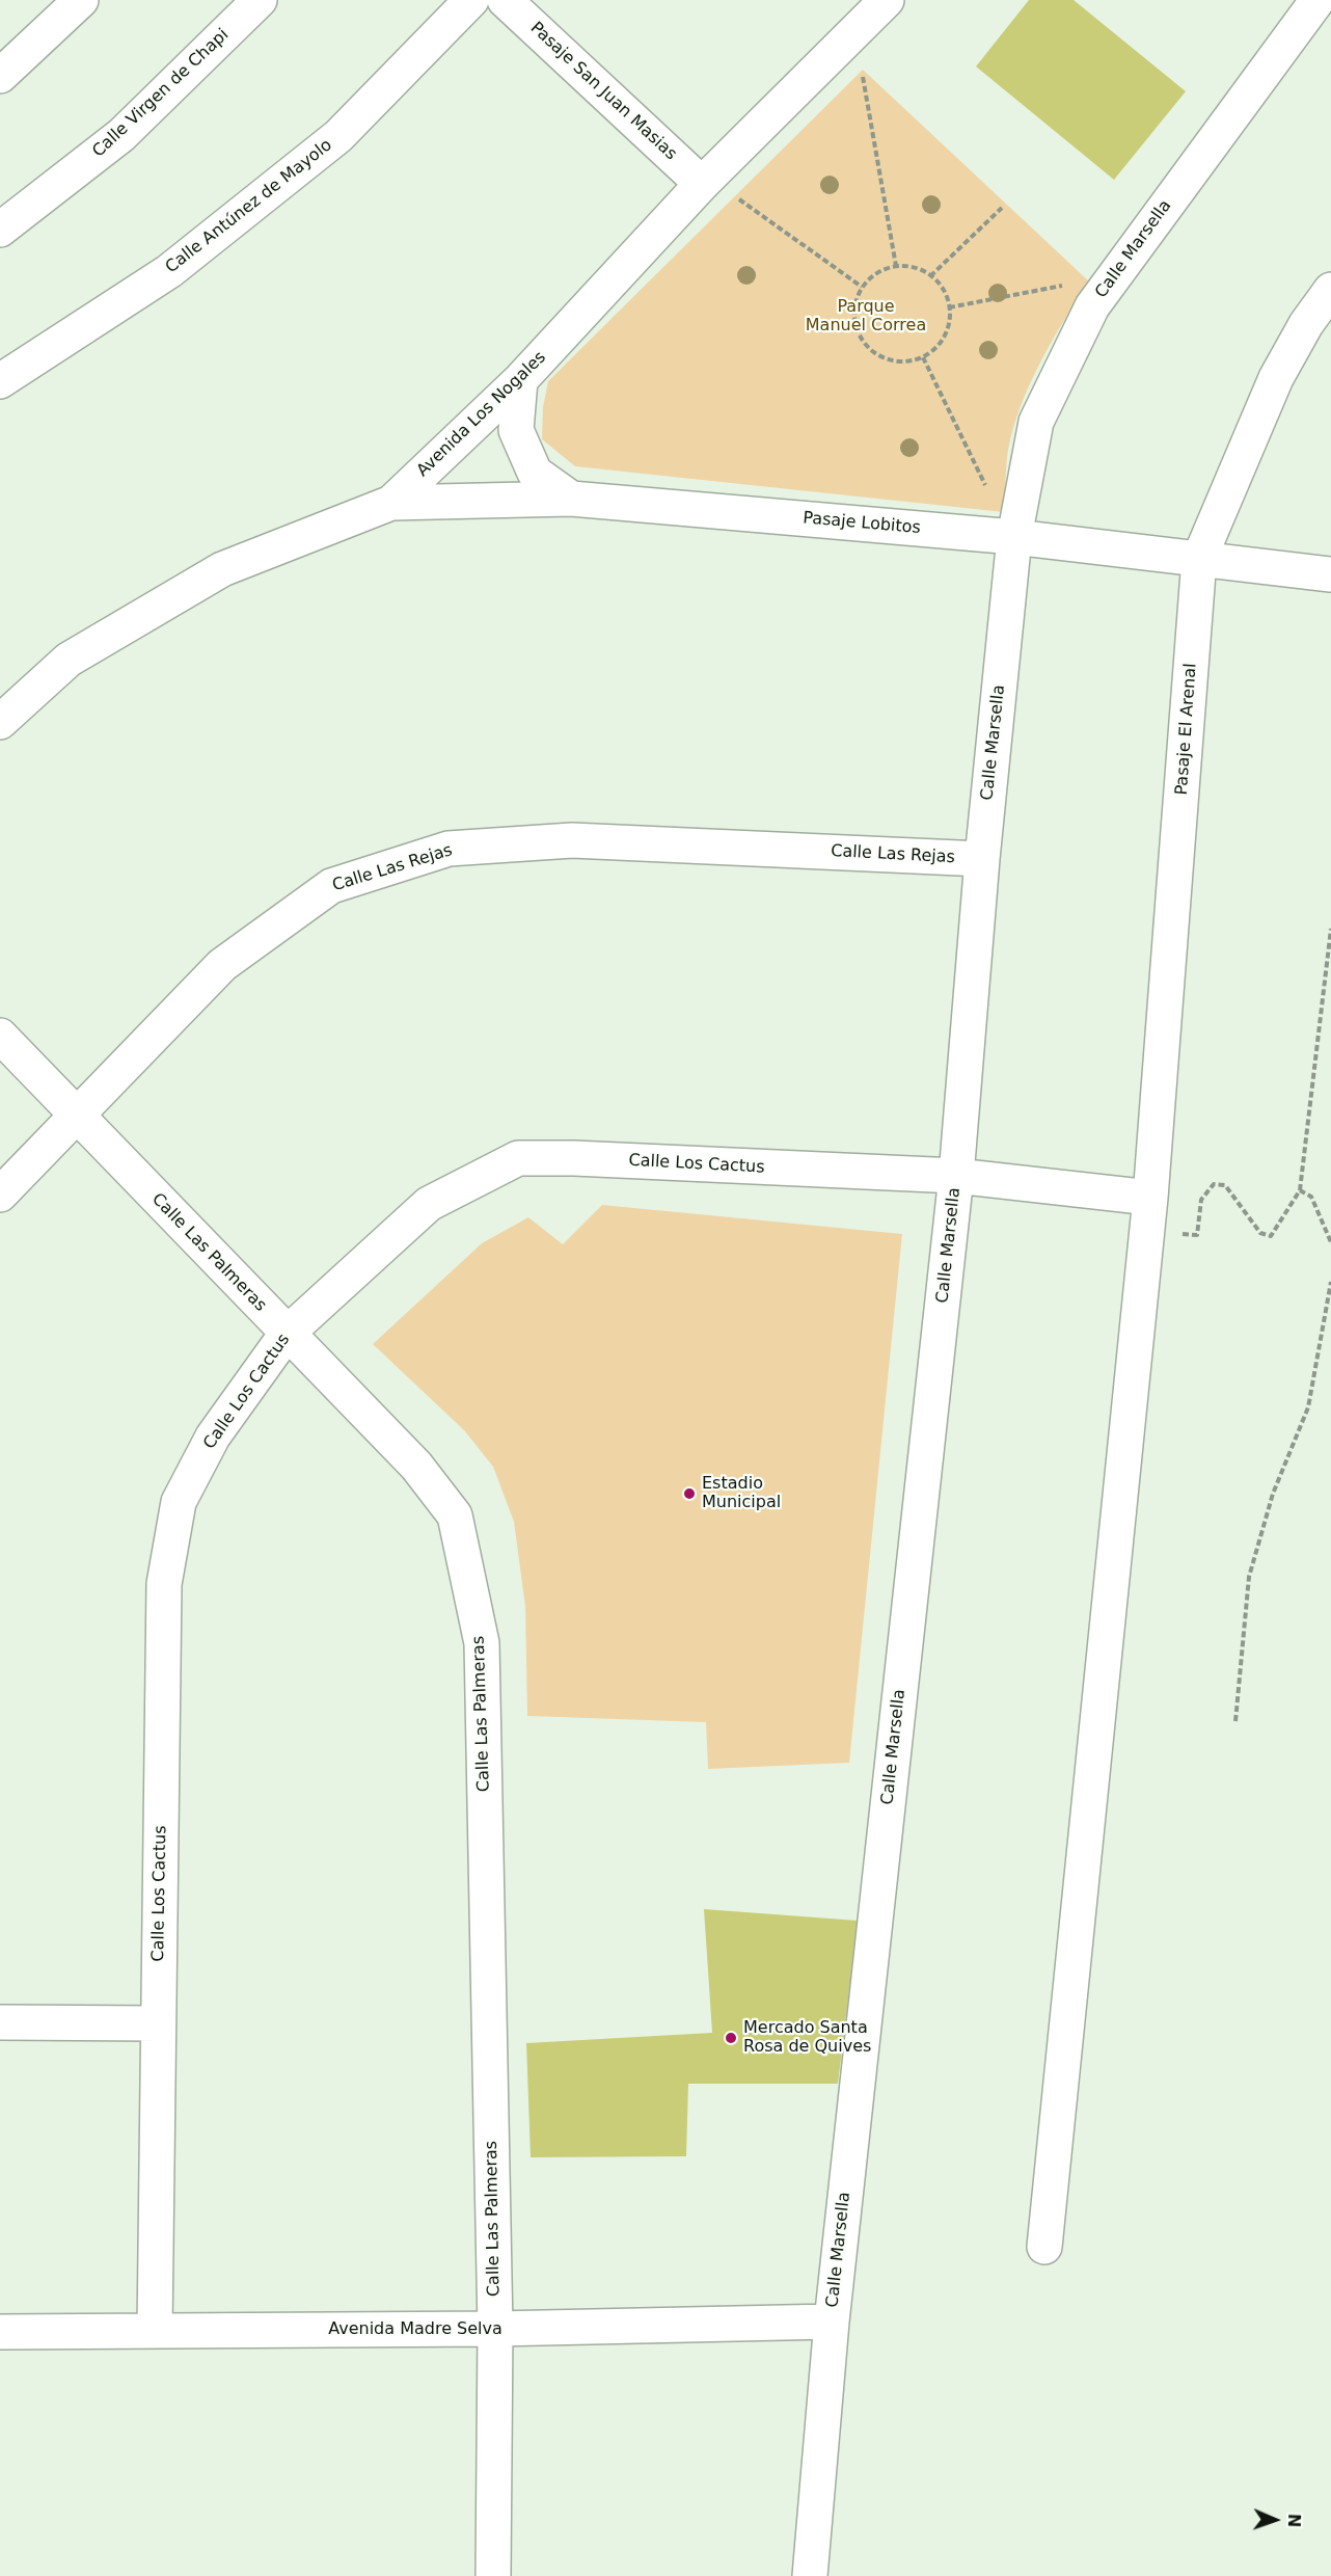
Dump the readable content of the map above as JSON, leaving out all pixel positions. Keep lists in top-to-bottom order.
{
  "streets": {
    "street": [
      "Pasaje San Juan Masias",
      "Calle Virgen de Chapi",
      "Calle Antúnez de Mayolo",
      "Calle Marsella",
      "Avenida Los Nogales",
      "Pasaje Lobitos",
      "Pasaje El Arenal",
      "Calle Las Rejas",
      "Calle Los Cactus",
      "Calle Las Palmeras",
      "Avenida Madre Selva"
    ]
  },
  "crossings": [
    ["Pasaje San Juan Masias", "Avenida Los Nogales"],
    ["Calle Marsella", "Pasaje Lobitos"],
    ["Calle Marsella", "Calle Las Rejas"],
    ["Calle Marsella", "Calle Los Cactus"],
    ["Calle Marsella", "Avenida Madre Selva"],
    ["Avenida Los Nogales", "Pasaje Lobitos"],
    ["Pasaje Lobitos", "Pasaje El Arenal"],
    ["Pasaje El Arenal", "Calle Los Cactus"],
    ["Calle Las Rejas", "Calle Las Palmeras"],
    ["Calle Los Cactus", "Calle Las Palmeras"],
    ["Calle Los Cactus", "Avenida Madre Selva"],
    ["Calle Las Palmeras", "Avenida Madre Selva"]
  ],
  "parks": ["Parque Manuel Correa"],
  "places": ["Estadio Municipal", "Mercado Santa Rosa de Quives"],
  "north": "right"
}
